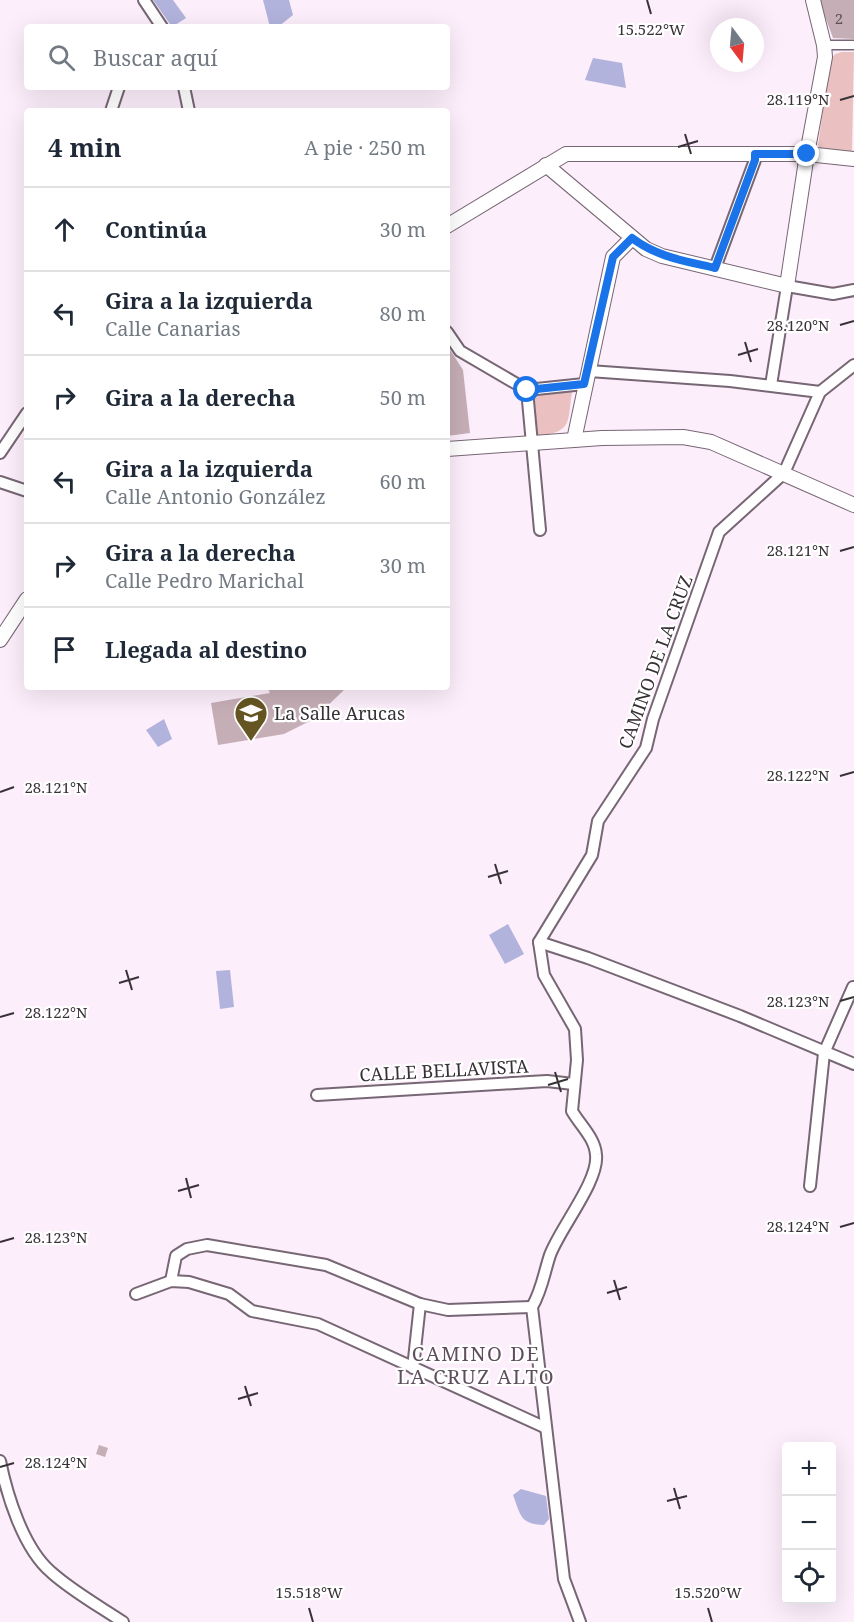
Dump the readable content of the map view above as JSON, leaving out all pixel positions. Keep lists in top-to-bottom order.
{
  "streets": {
    "street": ["CAMINO DE LA CRUZ", "CALLE BELLAVISTA"]
  },
  "districts": ["CAMINO DE LA CRUZ ALTO"],
  "places": {
    "school or university": ["La Salle Arucas"]
  },
  "house_numbers": ["2"],
  "north": "bottom",
  "page": {
    "search": "Buscar aquí",
    "heading": ["4 min", "A pie · 250 m"],
    "list": [
      ["Continúa", "30 m"],
      ["Gira a la izquierda", "Calle Canarias", "80 m"],
      ["Gira a la derecha", "50 m"],
      ["Gira a la izquierda", "Calle Antonio González", "60 m"],
      ["Gira a la derecha", "Calle Pedro Marichal", "30 m"],
      "Llegada al destino"
    ],
    "map_buttons": ["+", "−"]
  },
  "coordinates": [
    "15.522°W",
    "28.119°N",
    "28.120°N",
    "28.121°N",
    "28.122°N",
    "28.123°N",
    "28.124°N",
    "15.518°W",
    "15.520°W"
  ]
}
